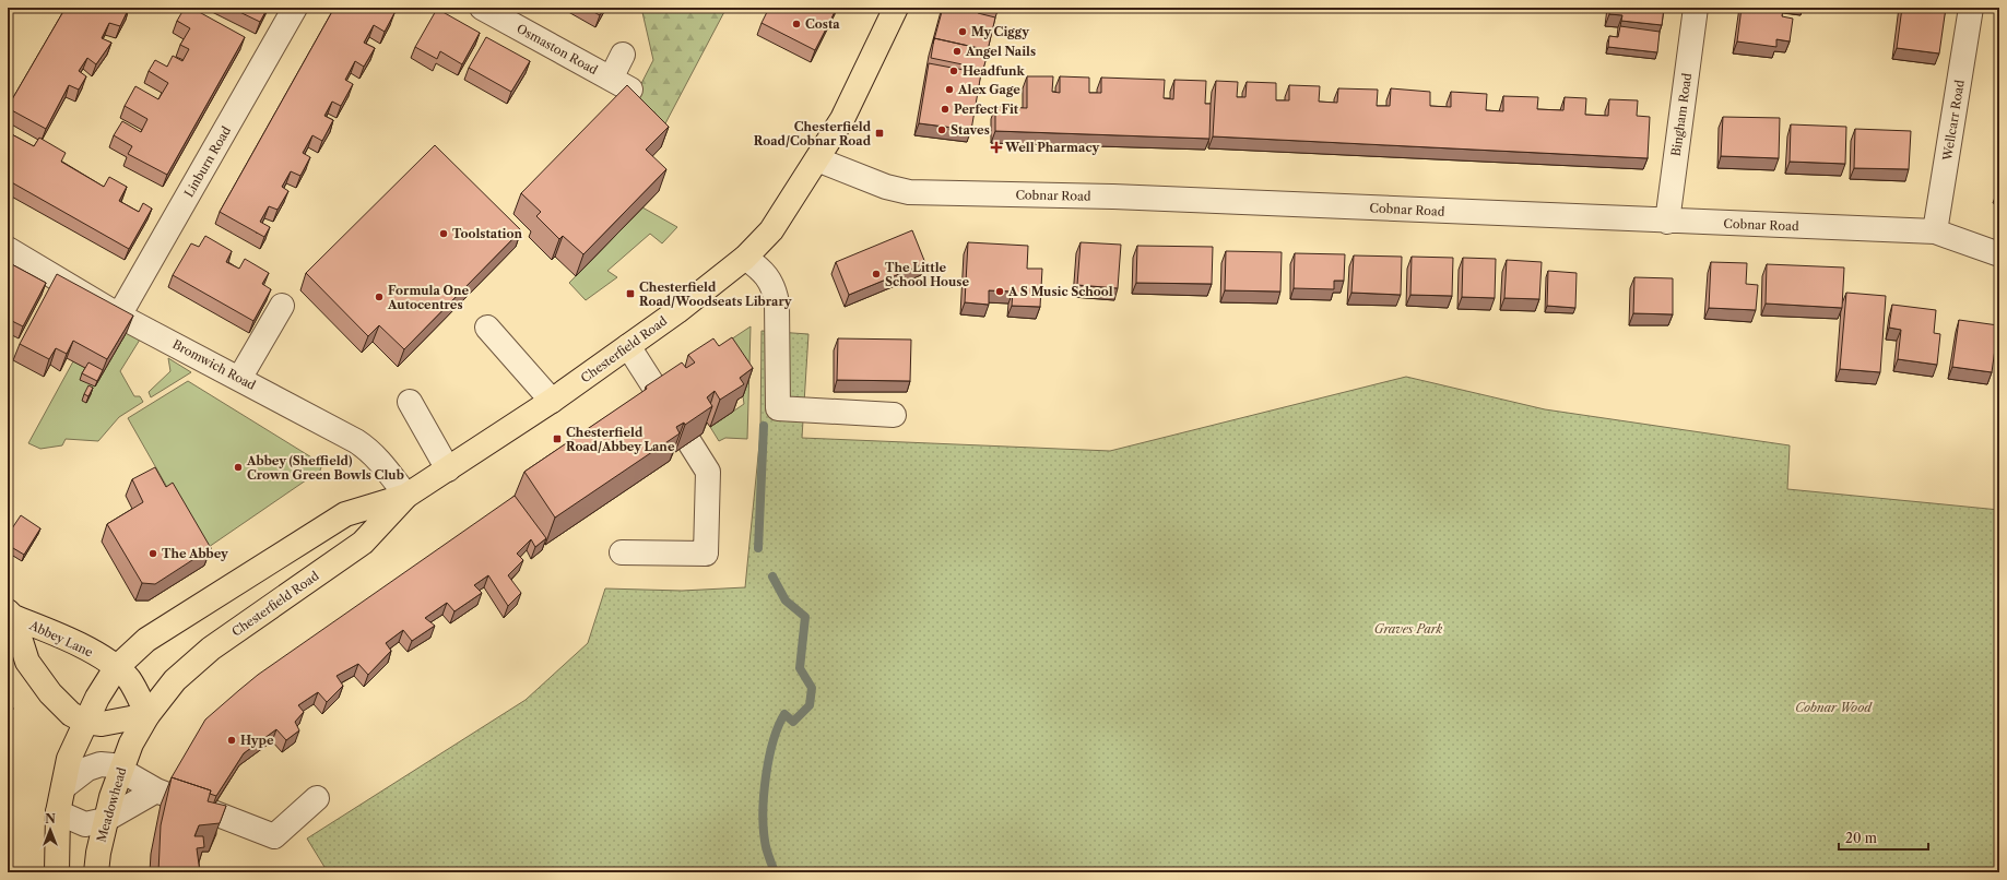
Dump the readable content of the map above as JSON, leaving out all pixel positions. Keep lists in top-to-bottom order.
{
  "streets": {
    "main road": ["Chesterfield Road", "Abbey Lane", "Meadowhead"],
    "street": [
      "Osmaston Road",
      "Bingham Road",
      "Wellcarr Road",
      "Linburn Road",
      "Cobnar Road",
      "Bromwich Road"
    ]
  },
  "crossings": [
    ["Bingham Road", "Cobnar Road"],
    ["Wellcarr Road", "Cobnar Road"],
    ["Linburn Road", "Bromwich Road"],
    ["Cobnar Road", "Chesterfield Road"],
    ["Chesterfield Road", "Bromwich Road"],
    ["Chesterfield Road", "Abbey Lane"],
    ["Chesterfield Road", "Meadowhead"],
    ["Abbey Lane", "Meadowhead"]
  ],
  "parks": ["Graves Park", "Cobnar Wood"],
  "places": {
    "other": [
      "Costa",
      "My Ciggy",
      "Angel Nails",
      "Headfunk",
      "Alex Gage",
      "Perfect Fit",
      "Staves",
      "Toolstation",
      "The Little School House",
      "A S Music School",
      "Formula One Autocentres",
      "Abbey (Sheffield) Crown Green Bowls Club",
      "The Abbey",
      "Hype"
    ],
    "transit": ["Chesterfield Road/Cobnar Road", "Chesterfield Road/Woodseats Library", "Chesterfield Road/Abbey Lane"],
    "health": ["Well Pharmacy"]
  },
  "scale_bar": "20 m",
  "north": "top"
}
